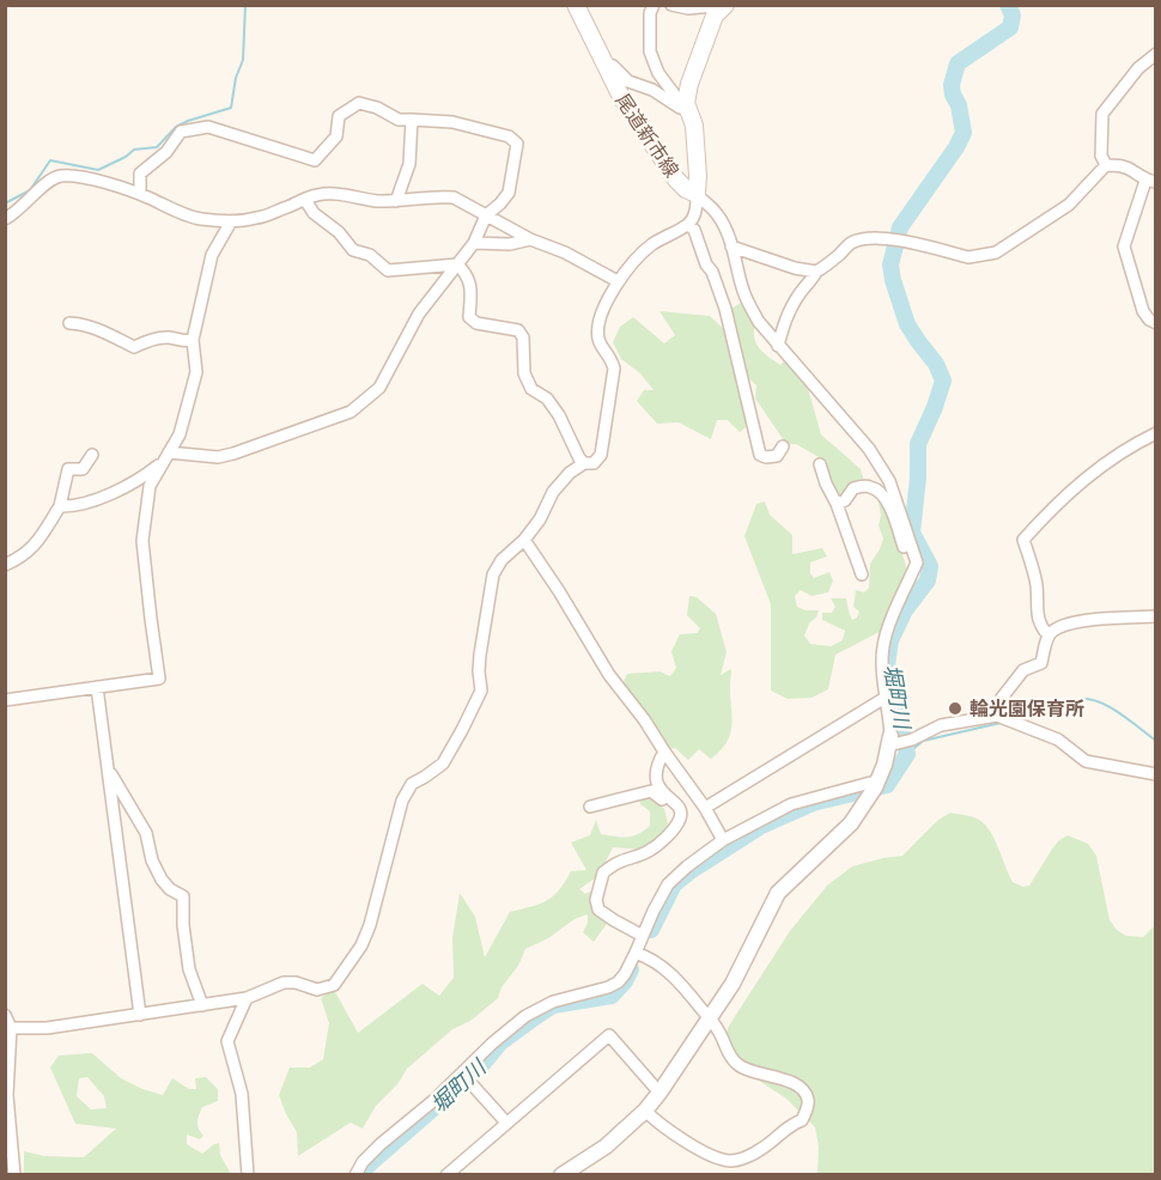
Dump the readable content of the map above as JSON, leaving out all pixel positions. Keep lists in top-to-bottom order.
{
  "streets": {
    "main road": ["尾道新市線"]
  },
  "water": ["堀町川"],
  "places": ["輪光園保育所"]
}
